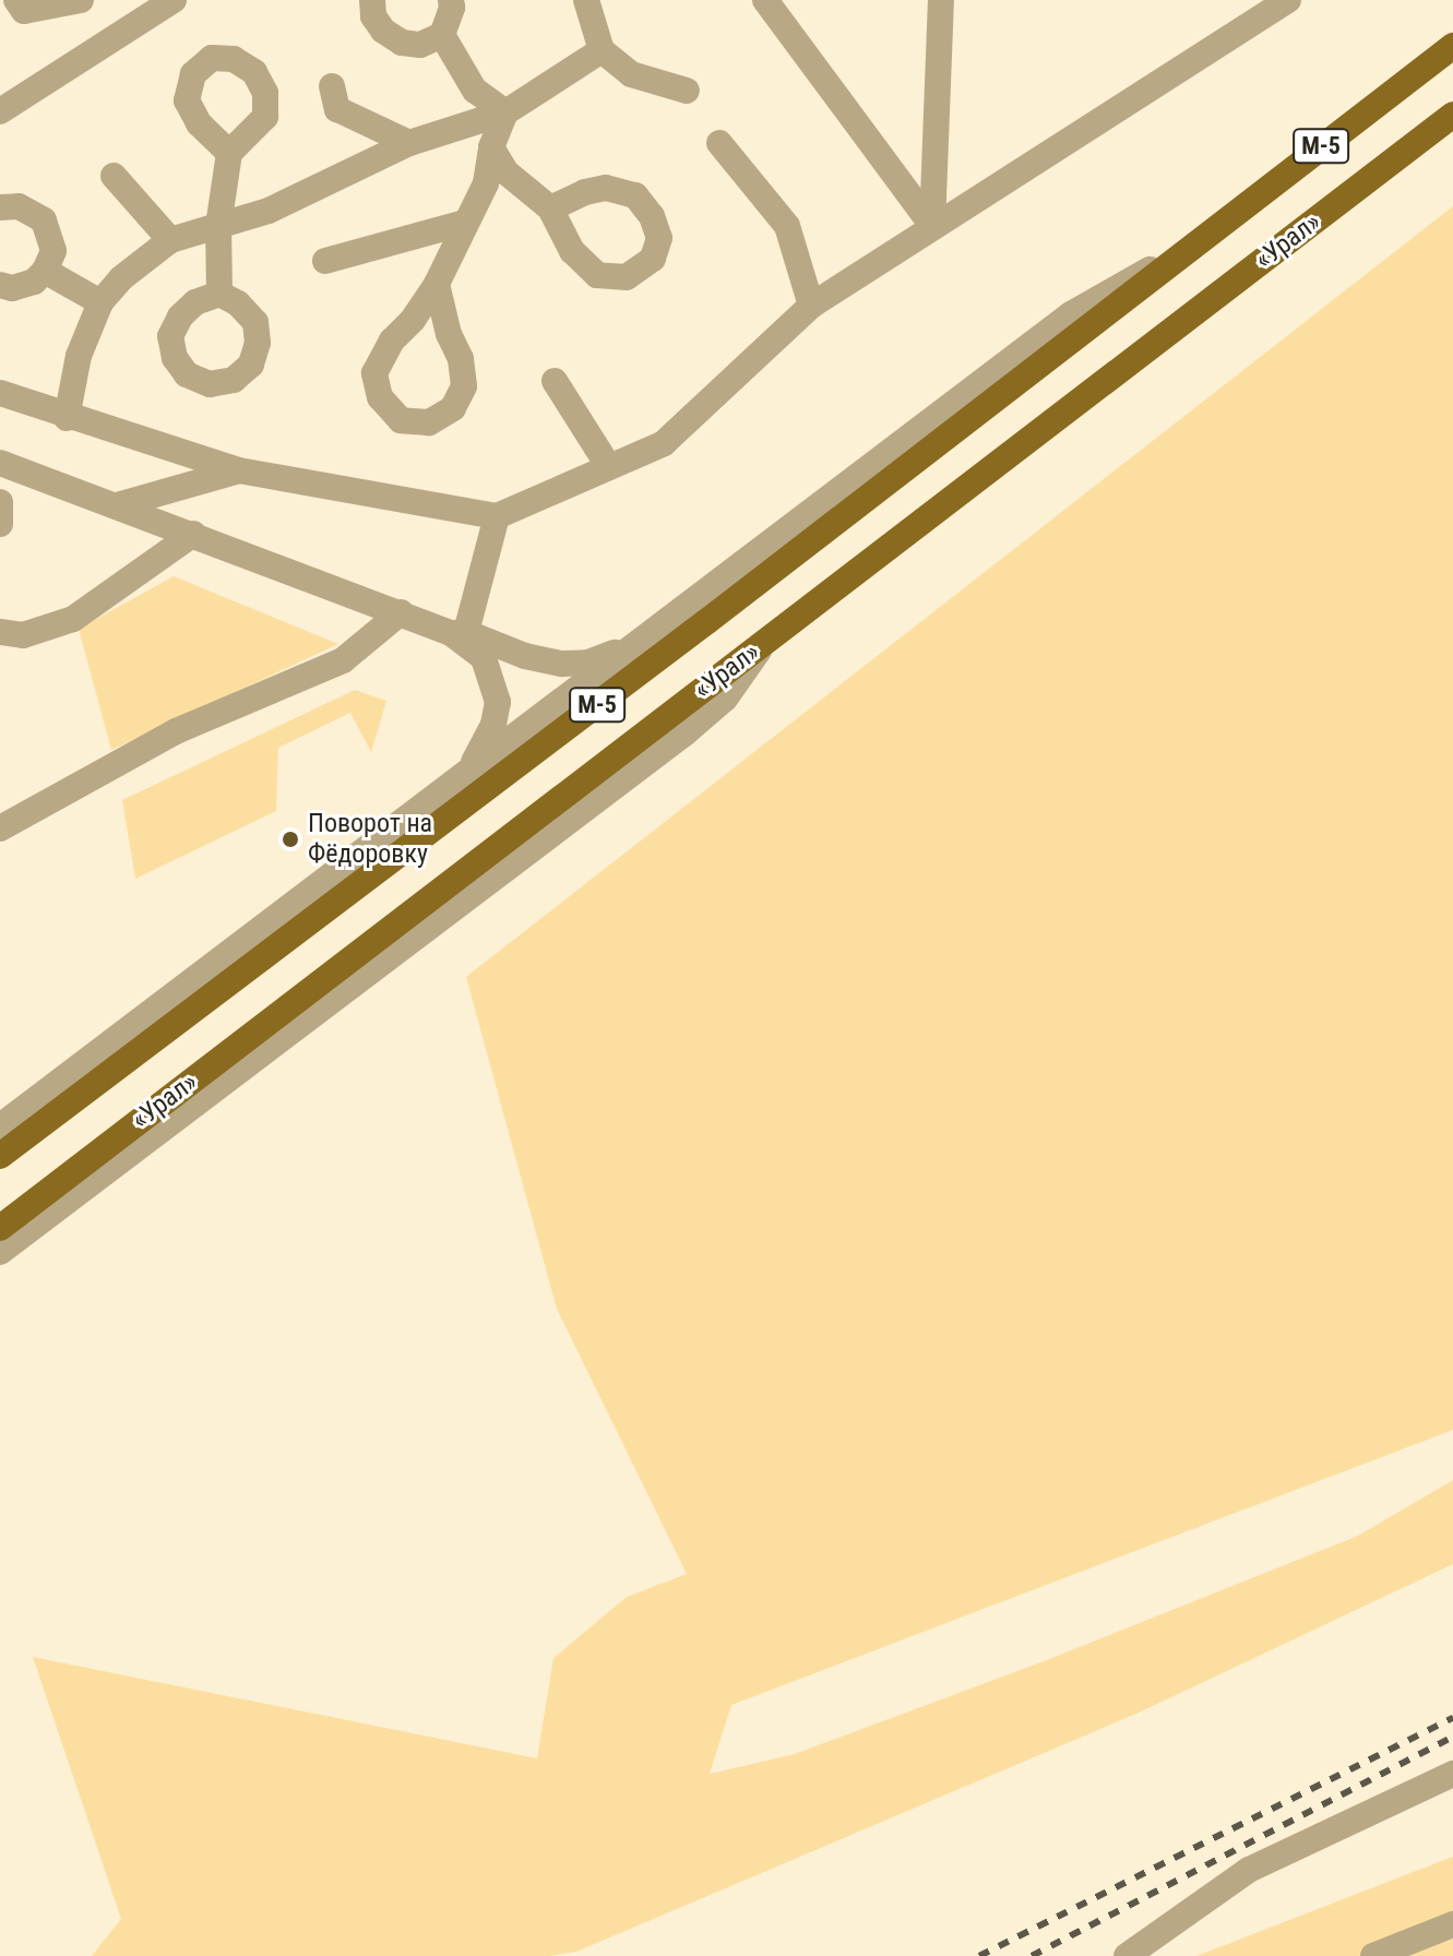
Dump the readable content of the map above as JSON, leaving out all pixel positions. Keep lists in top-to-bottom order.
{
  "streets": {
    "main road": ["М-5", "«Урал»"]
  },
  "places": ["Поворот на Фёдоровку"]
}
